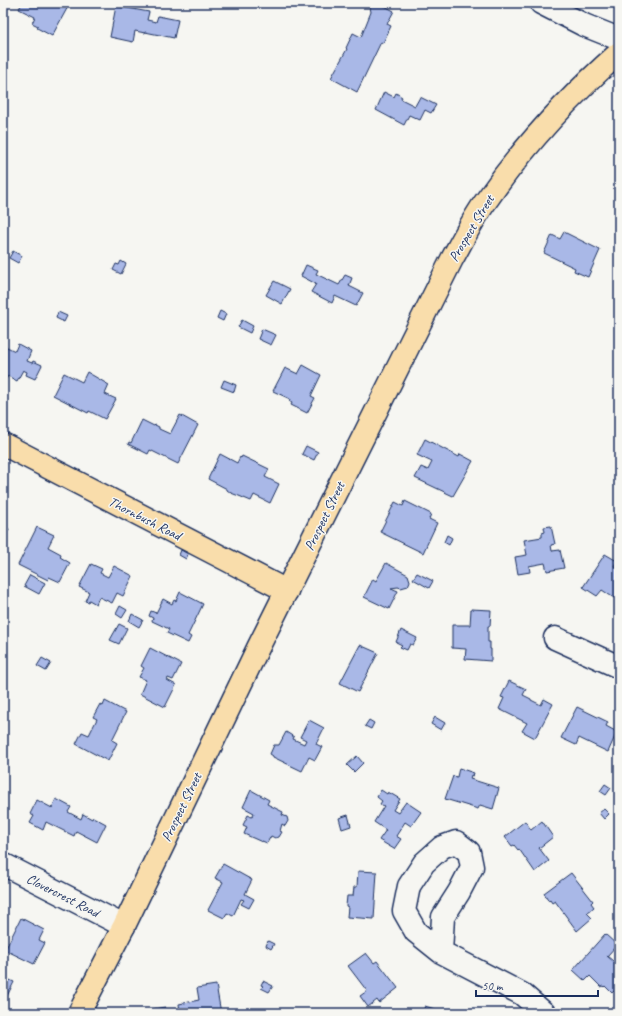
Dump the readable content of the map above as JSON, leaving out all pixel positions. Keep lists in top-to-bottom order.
{
  "streets": {
    "main road": ["Prospect Street", "Thornbush Road"],
    "street": ["Clovercrest Road"]
  },
  "crossings": [
    ["Prospect Street", "Thornbush Road"],
    ["Prospect Street", "Clovercrest Road"]
  ],
  "scale_bar": "50 m"
}
